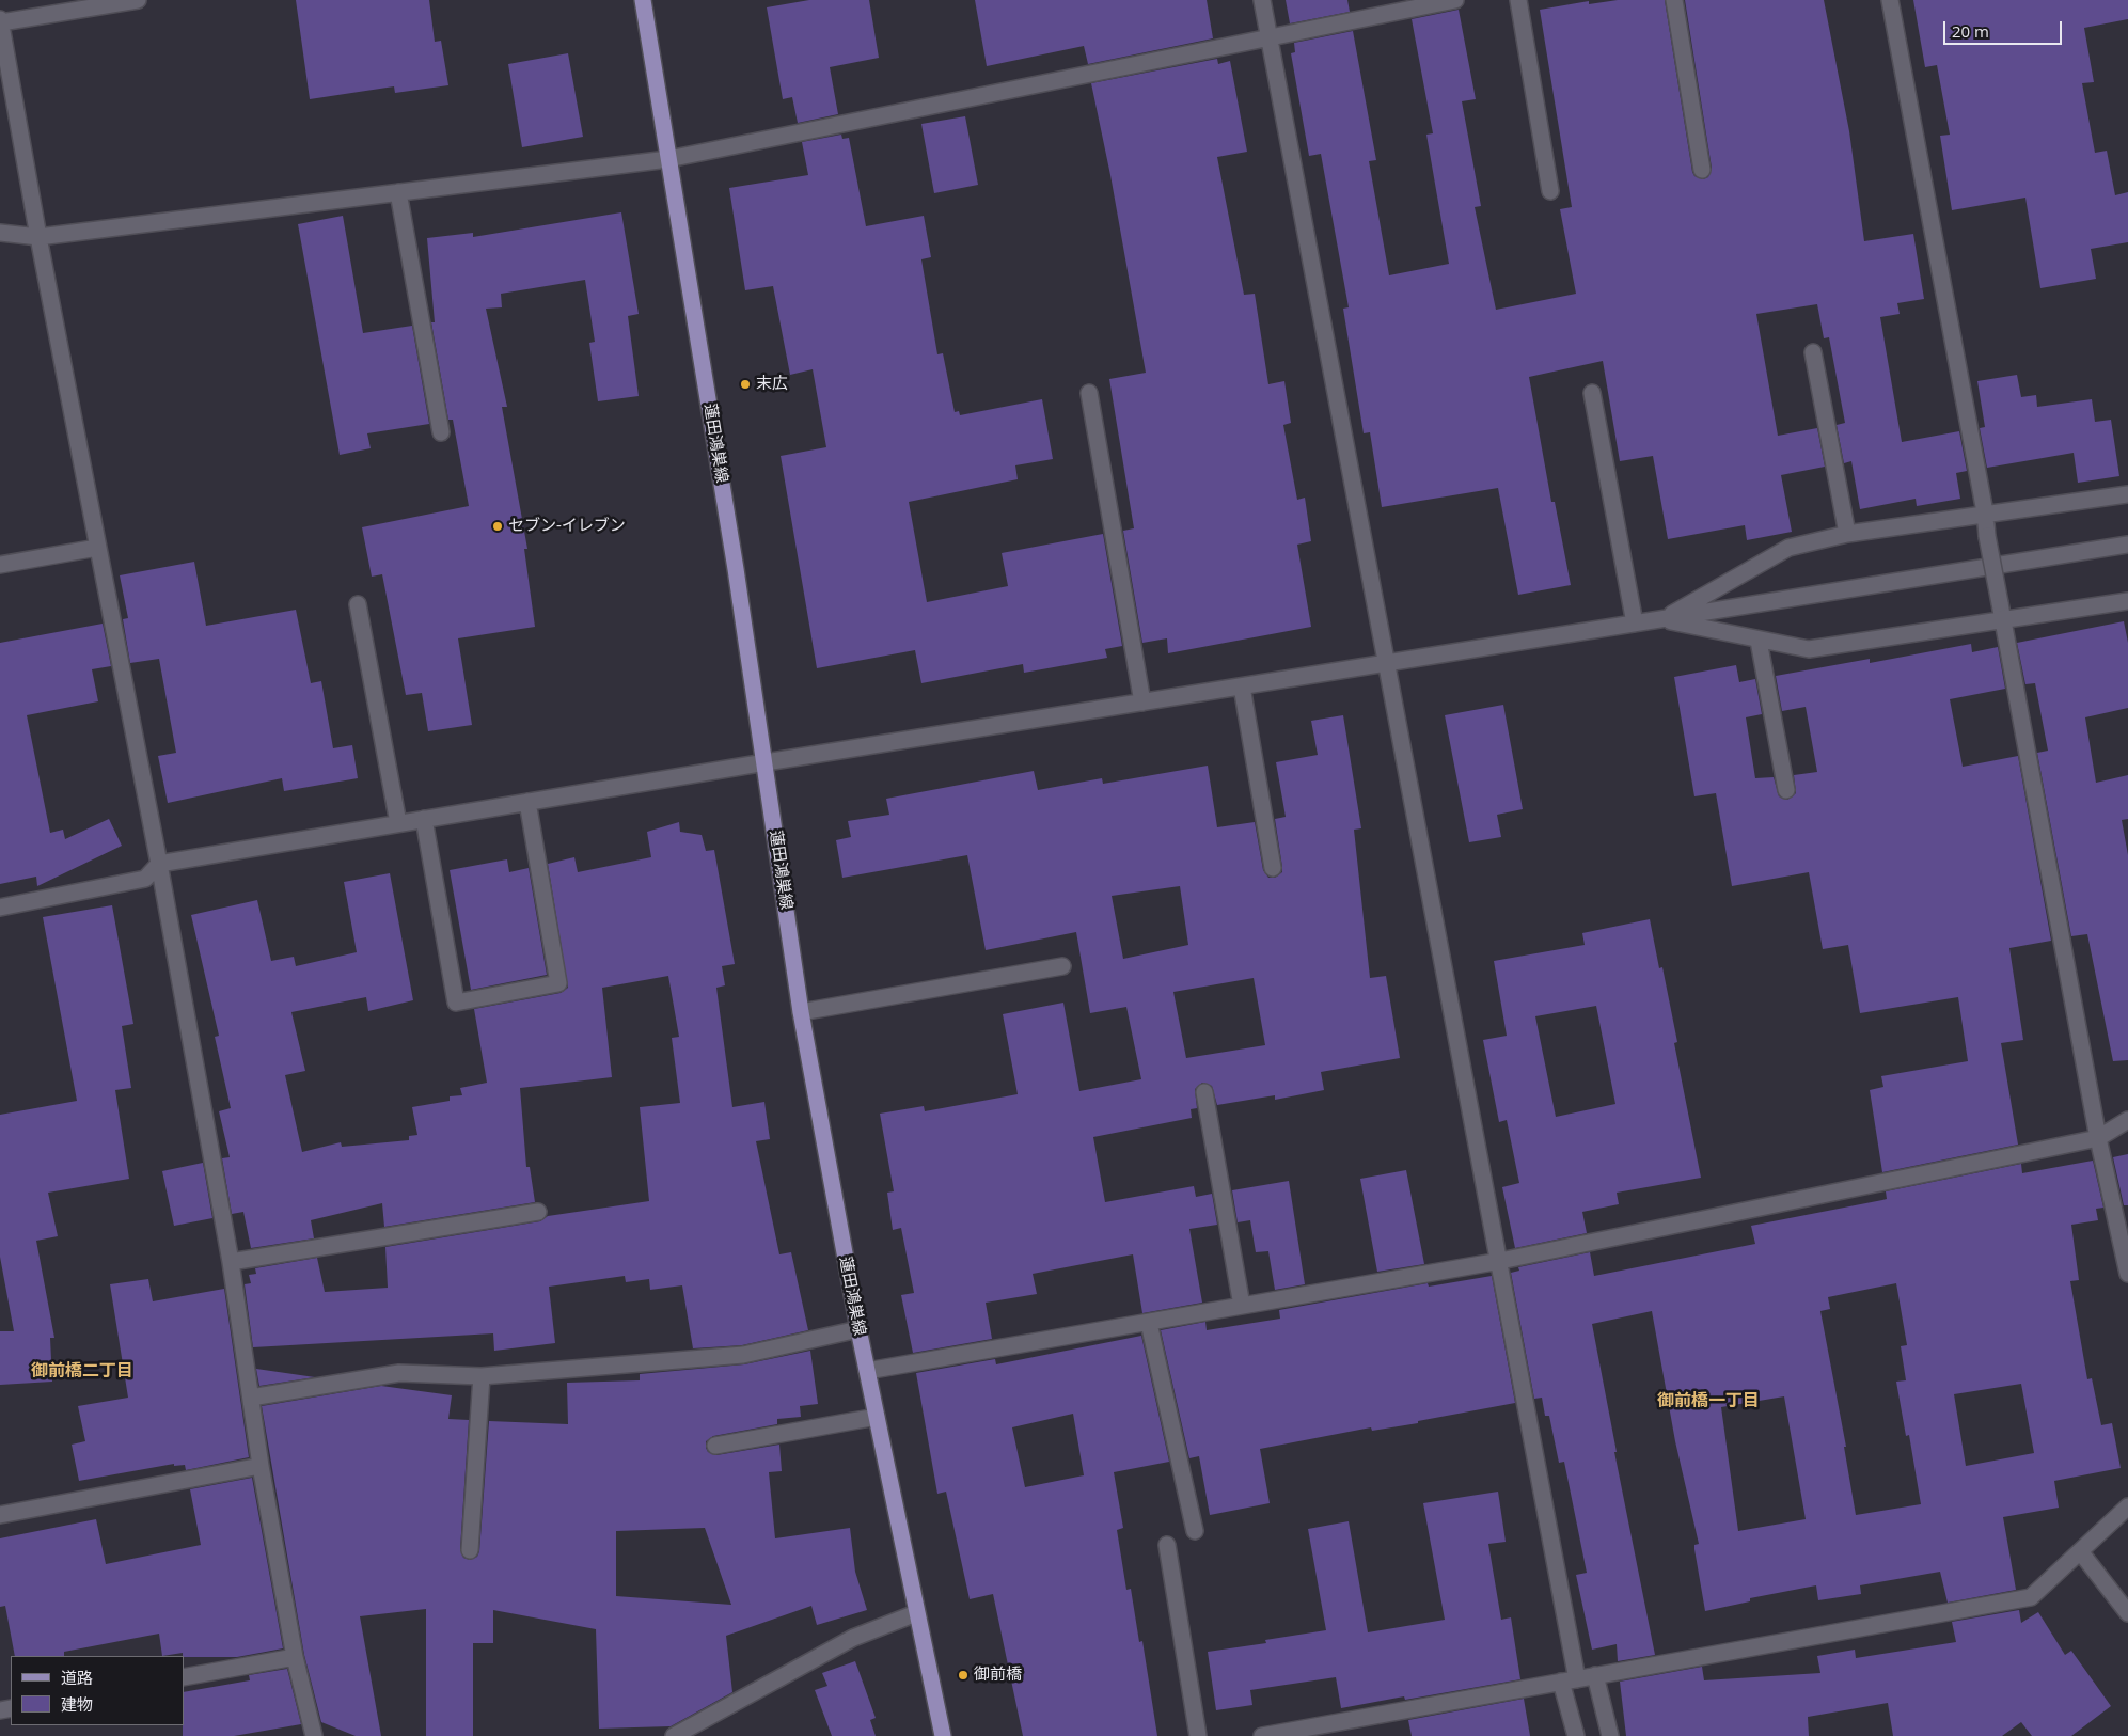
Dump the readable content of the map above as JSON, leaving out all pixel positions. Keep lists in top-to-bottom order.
{
  "streets": {
    "main road": ["蓮田鴻巣線"]
  },
  "districts": ["御前橋二丁目", "御前橋一丁目"],
  "places": ["末広", "セブン-イレブン", "御前橋"],
  "legend": ["道路", "建物"],
  "scale_bar": "20 m"
}
